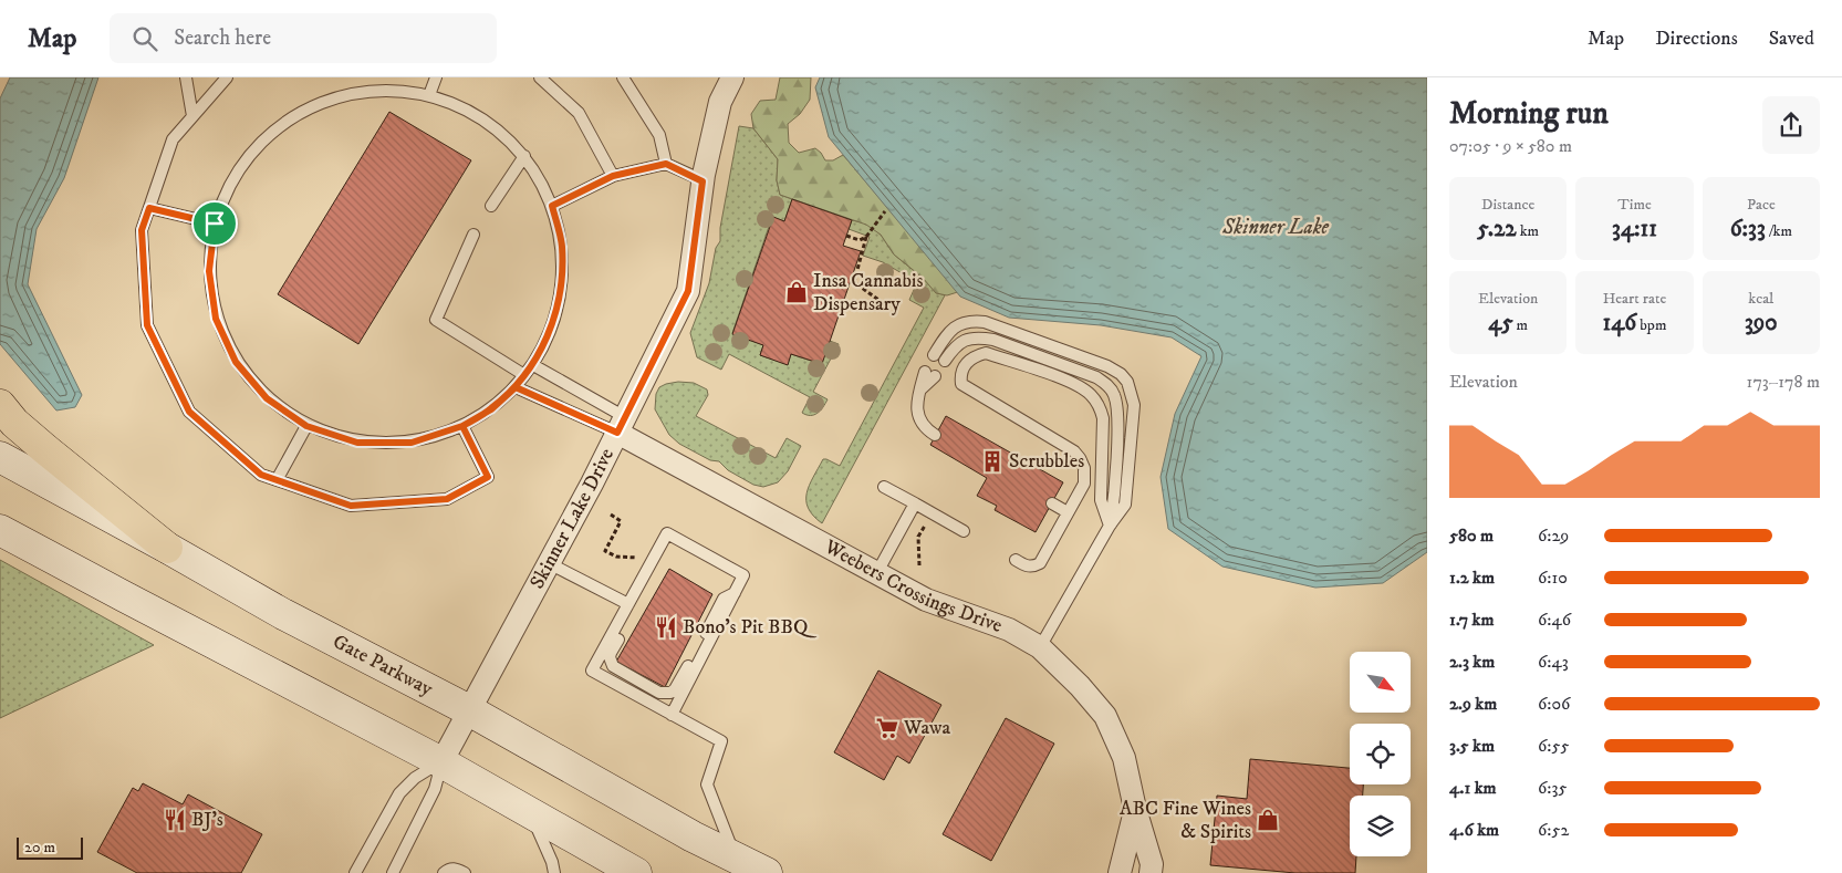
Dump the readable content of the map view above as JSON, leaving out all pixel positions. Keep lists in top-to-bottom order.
{
  "streets": {
    "main road": ["Gate Parkway"],
    "street": ["Skinner Lake Drive", "Weebers Crossings Drive"]
  },
  "crossings": [
    ["Skinner Lake Drive", "Weebers Crossings Drive"],
    ["Skinner Lake Drive", "Gate Parkway"]
  ],
  "water": ["Skinner Lake"],
  "places": {
    "shop": ["Insa Cannabis Dispensary", "ABC Fine Wines & Spirits"],
    "building": ["Scrubbles"],
    "restaurant": ["Bono's Pit BBQ", "BJ's"],
    "supermarket": ["Wawa"]
  },
  "scale_bar": "20 m",
  "north": "bottom right",
  "page": {
    "header": "Map",
    "search": "Search here",
    "nav": ["Map", "Directions", "Saved"],
    "heading": ["Morning run", "07:05 · 9 × 580 m"],
    "stats": [
      ["Distance", "5.22 km"],
      ["Time", "34:11"],
      ["Pace", "6:33 /km"],
      ["Elevation", "45 m"],
      ["Heart rate", "146 bpm"],
      ["kcal", "390"]
    ],
    "chart": ["Elevation", "173–178 m"],
    "list": [
      {
        "name": "580 m",
        "note": "6:29"
      },
      {
        "name": "1.2 km",
        "note": "6:10"
      },
      {
        "name": "1.7 km",
        "note": "6:46"
      },
      {
        "name": "2.3 km",
        "note": "6:43"
      },
      {
        "name": "2.9 km",
        "note": "6:06"
      },
      {
        "name": "3.5 km",
        "note": "6:55"
      },
      {
        "name": "4.1 km",
        "note": "6:35"
      },
      {
        "name": "4.6 km",
        "note": "6:52"
      }
    ],
    "scale": "20 m"
  }
}
